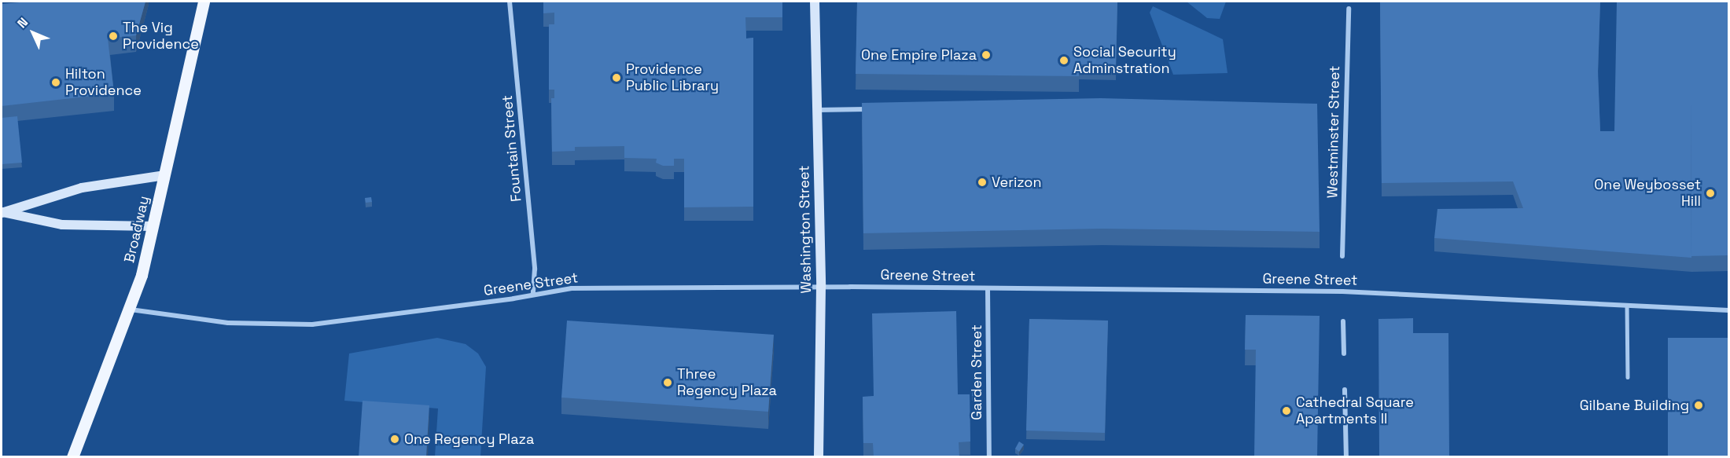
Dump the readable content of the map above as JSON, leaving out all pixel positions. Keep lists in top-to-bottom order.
{
  "streets": {
    "main road": ["Broadway", "Washington Street"],
    "street": [
      "Westminster Street",
      "Fountain Street",
      "Greene Street",
      "Garden Street"
    ]
  },
  "crossings": [
    ["Fountain Street", "Greene Street"],
    ["Broadway", "Greene Street"],
    ["Washington Street", "Greene Street"],
    ["Greene Street", "Garden Street"]
  ],
  "places": [
    "The Vig Providence",
    "One Empire Plaza",
    "Social Security Adminstration",
    "Providence Public Library",
    "Hilton Providence",
    "Verizon",
    "One Weybosset Hill",
    "Three Regency Plaza",
    "Gilbane Building",
    "Cathedral Square Apartments II",
    "One Regency Plaza"
  ],
  "north": "top left"
}
